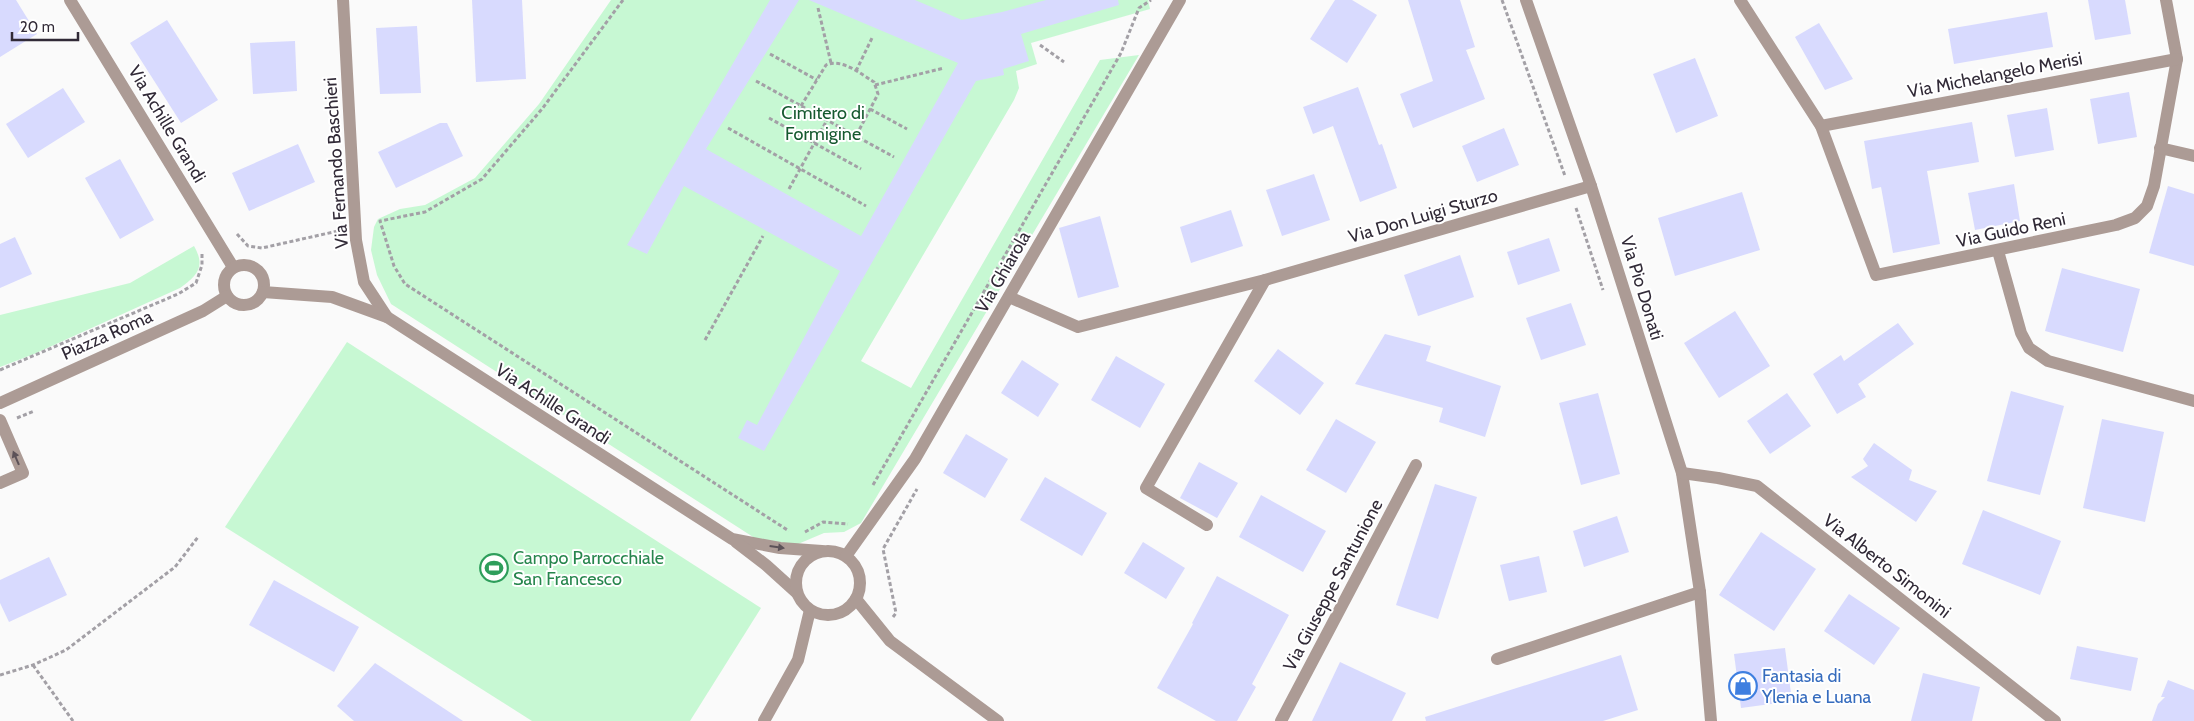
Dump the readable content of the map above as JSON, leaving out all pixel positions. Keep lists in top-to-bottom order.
{
  "streets": {
    "street": [
      "Via Michelangelo Merisi",
      "Via Achille Grandi",
      "Via Fernando Baschieri",
      "Via Don Luigi Sturzo",
      "Via Guido Reni",
      "Via Ghiarola",
      "Via Pio Donati",
      "Piazza Roma",
      "Via Alberto Simonini",
      "Via Giuseppe Santunione"
    ]
  },
  "crossings": [
    ["Via Michelangelo Merisi", "Via Guido Reni"],
    ["Via Achille Grandi", "Via Fernando Baschieri"],
    ["Via Achille Grandi", "Via Ghiarola"],
    ["Via Achille Grandi", "Piazza Roma"],
    ["Via Don Luigi Sturzo", "Via Ghiarola"],
    ["Via Don Luigi Sturzo", "Via Pio Donati"],
    ["Via Pio Donati", "Via Alberto Simonini"]
  ],
  "parks": ["Cimitero di Formigine"],
  "places": {
    "sports": ["Campo Parrocchiale San Francesco"],
    "shop": ["Fantasia di Ylenia e Luana"]
  },
  "scale_bar": "20 m"
}
